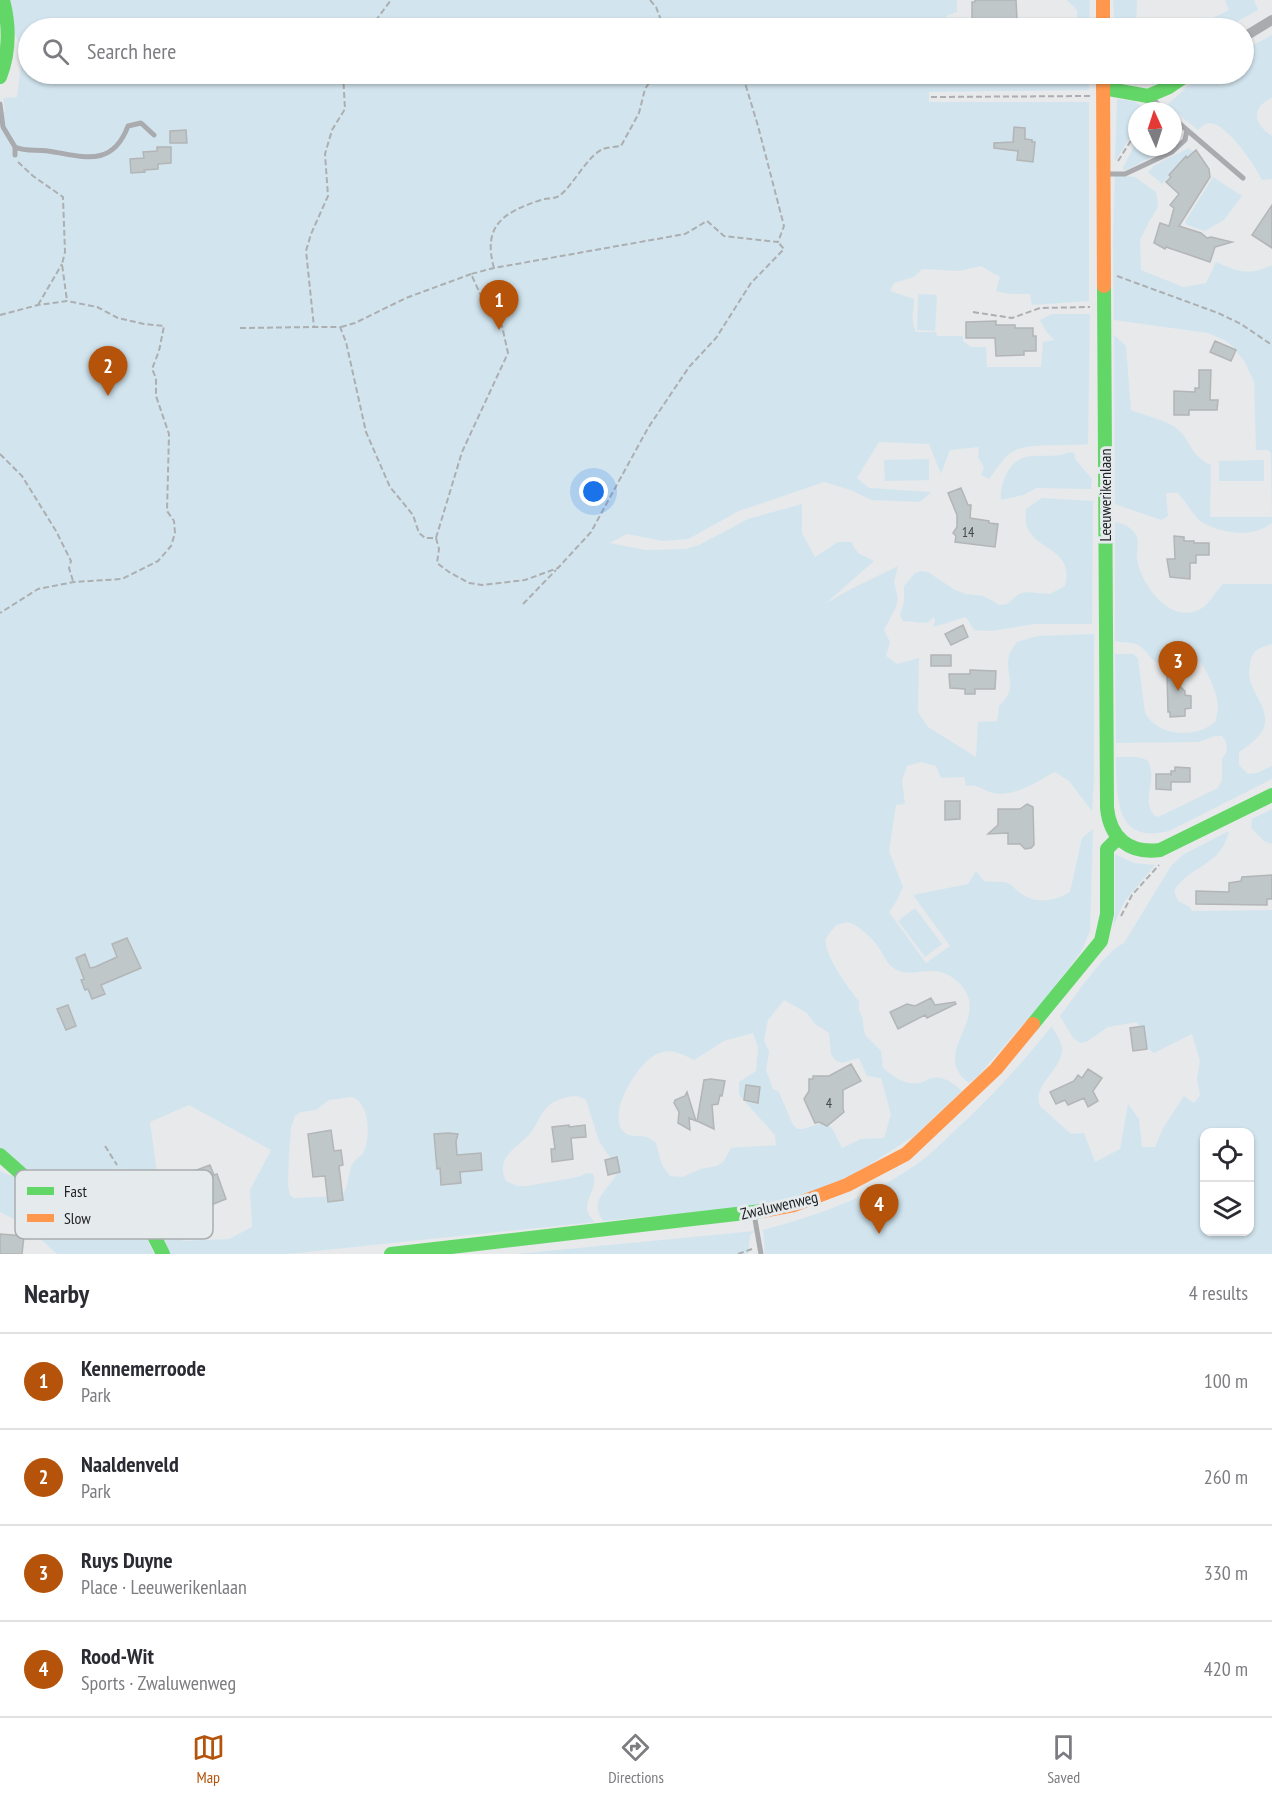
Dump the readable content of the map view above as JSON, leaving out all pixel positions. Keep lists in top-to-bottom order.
{
  "streets": {
    "street": ["Leeuwerikenlaan", "Zwaluwenweg"]
  },
  "crossings": [
    ["Leeuwerikenlaan", "Zwaluwenweg"]
  ],
  "house_numbers": ["14", "4"],
  "legend": ["Fast", "Slow"],
  "north": "top",
  "page": {
    "search": "Search here",
    "pins": [
      "1",
      "2",
      "3",
      "4"
    ],
    "heading": ["Nearby", "4 results"],
    "list": [
      {
        "mark": "1",
        "name": "Kennemerroode",
        "note": "Park",
        "value": "100 m"
      },
      {
        "mark": "2",
        "name": "Naaldenveld",
        "note": "Park",
        "value": "260 m"
      },
      {
        "mark": "3",
        "name": "Ruys Duyne",
        "note": "Place · Leeuwerikenlaan",
        "value": "330 m"
      },
      {
        "mark": "4",
        "name": "Rood-Wit",
        "note": "Sports · Zwaluwenweg",
        "value": "420 m"
      }
    ],
    "nav": ["Map", "Directions", "Saved"]
  }
}
